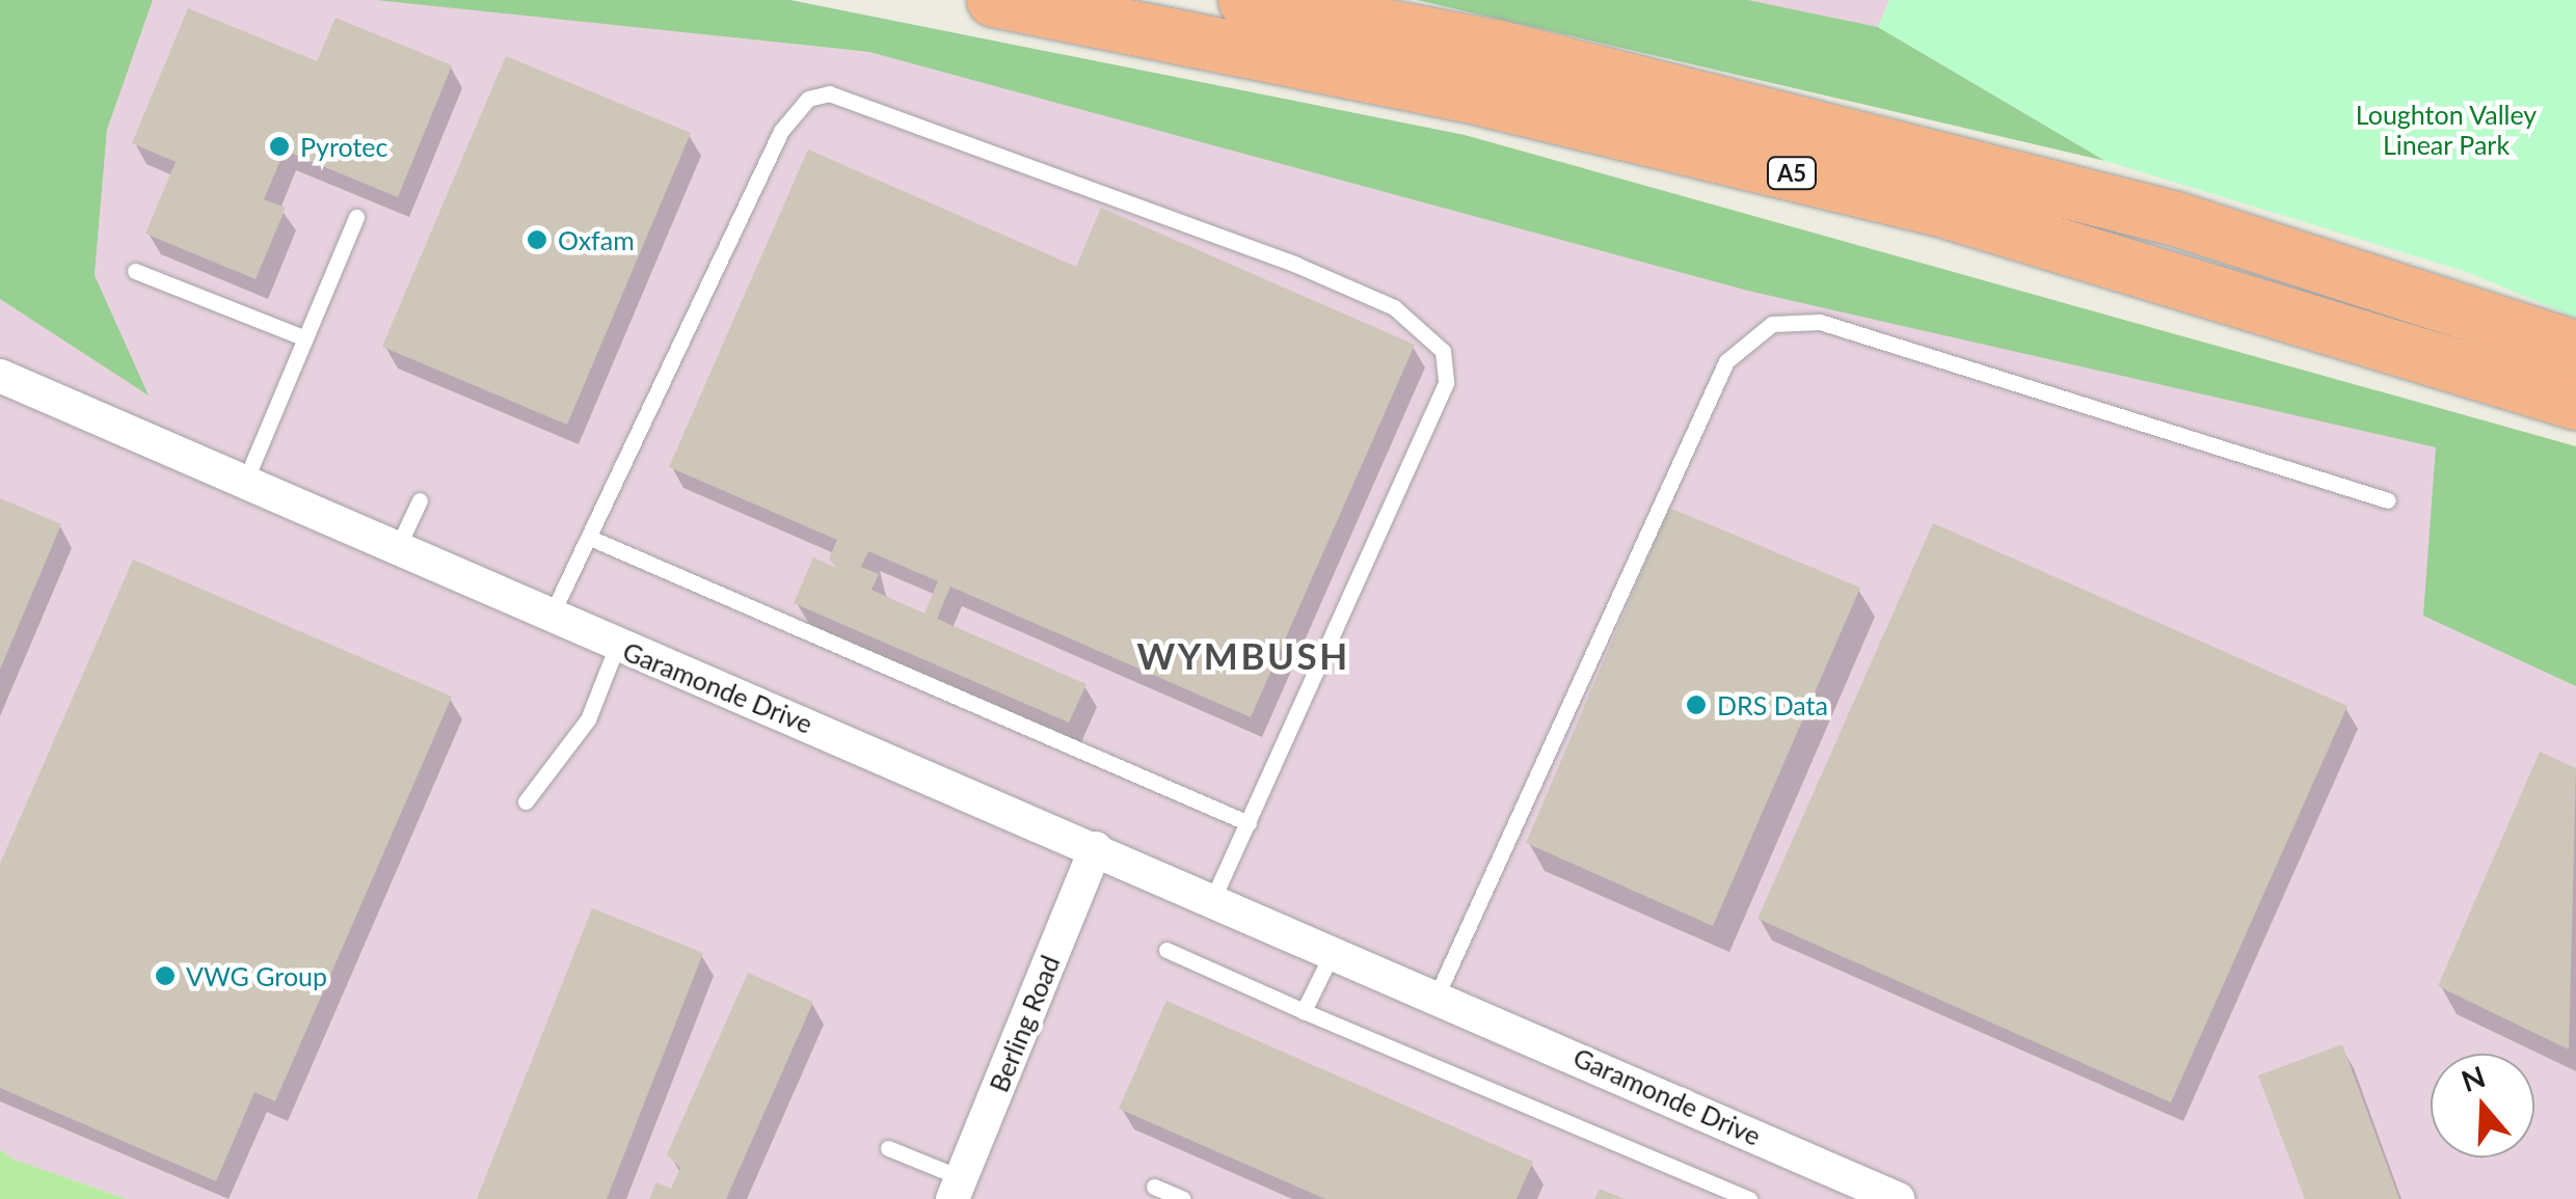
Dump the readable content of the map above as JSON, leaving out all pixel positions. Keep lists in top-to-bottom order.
{
  "streets": {
    "highway": ["A5"],
    "street": ["Garamonde Drive", "Berling Road"]
  },
  "crossings": [
    ["Garamonde Drive", "Berling Road"]
  ],
  "districts": ["WYMBUSH"],
  "parks": ["Loughton Valley Linear Park"],
  "places": [
    "Pyrotec",
    "Oxfam",
    "DRS Data",
    "VWG Group"
  ],
  "north": "top"
}
